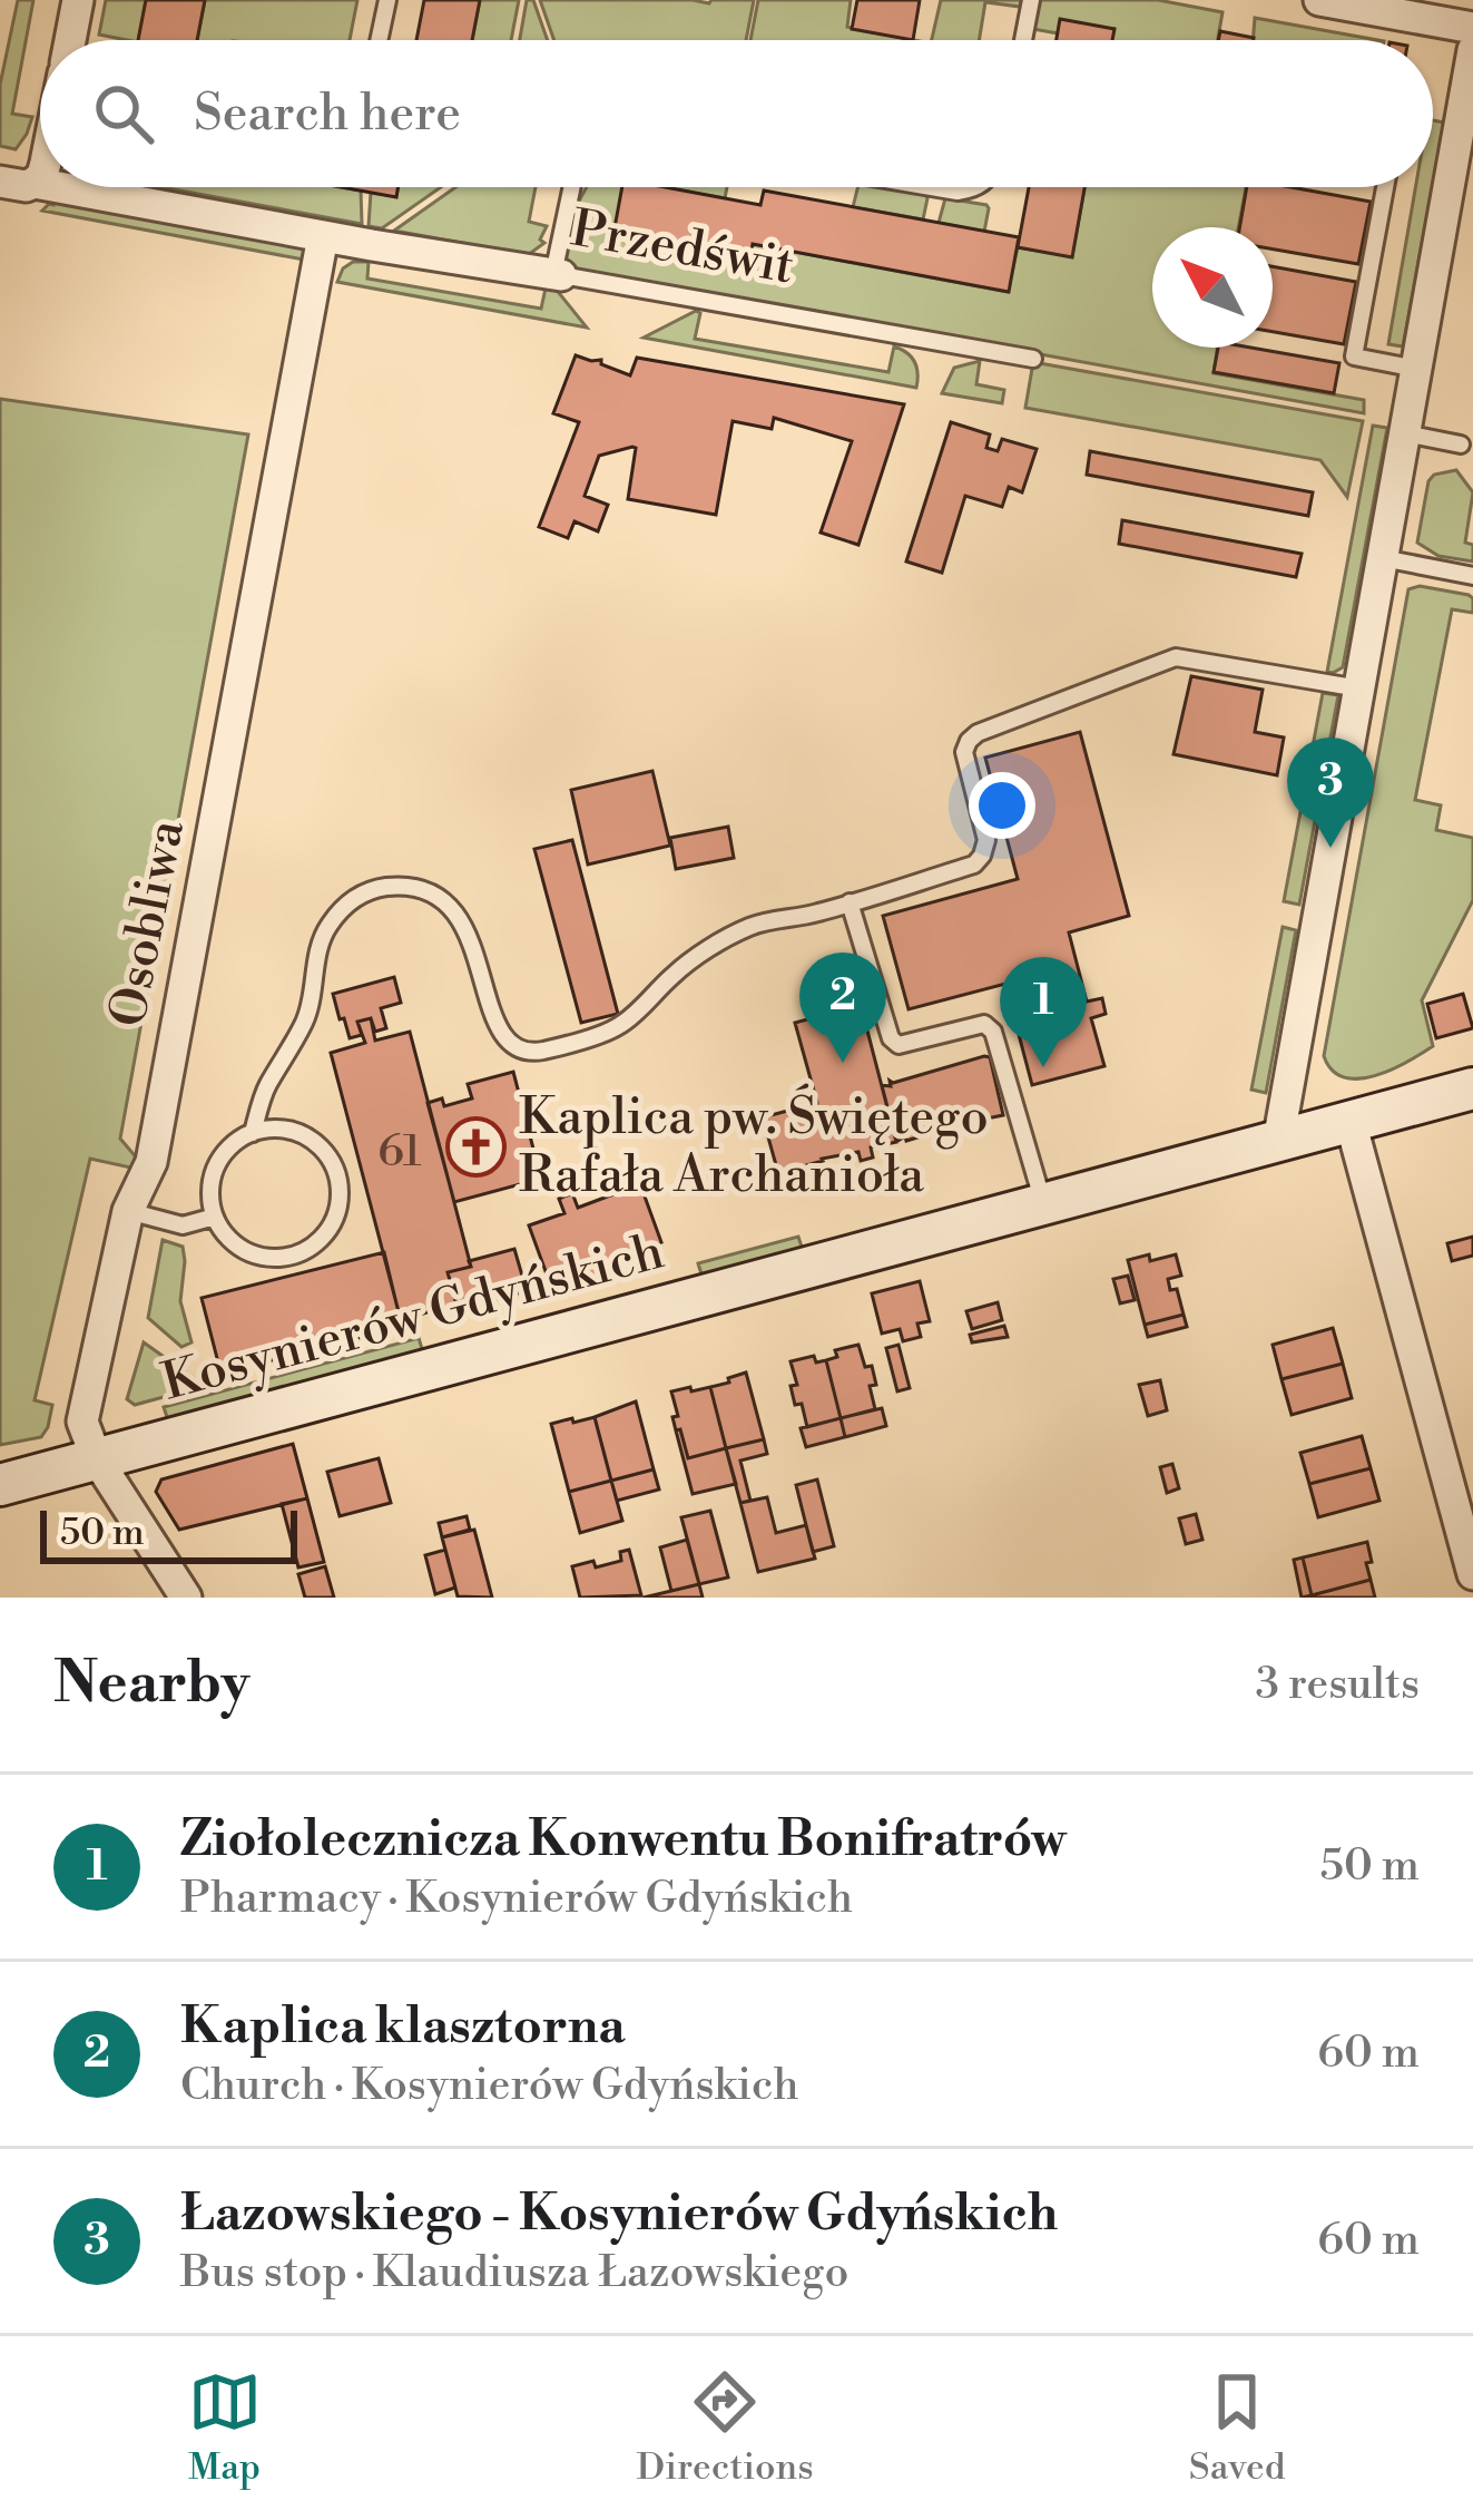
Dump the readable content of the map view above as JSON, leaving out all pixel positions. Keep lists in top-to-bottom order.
{
  "streets": {
    "street": ["Przedświt", "Osobliwa", "Kosynierów Gdyńskich"]
  },
  "crossings": [
    ["Przedświt", "Osobliwa"],
    ["Osobliwa", "Kosynierów Gdyńskich"]
  ],
  "places": {
    "church": ["Kaplica pw. Świętego Rafała Archanioła"]
  },
  "house_numbers": ["61"],
  "scale_bar": "50 m",
  "north": "top left",
  "page": {
    "search": "Search here",
    "pins": ["3", "2", "1"],
    "scale": "50 m",
    "heading": ["Nearby", "3 results"],
    "list": [
      {
        "mark": "1",
        "name": "Ziołolecznicza Konwentu Bonifratrów",
        "note": "Pharmacy · Kosynierów Gdyńskich",
        "value": "50 m"
      },
      {
        "mark": "2",
        "name": "Kaplica klasztorna",
        "note": "Church · Kosynierów Gdyńskich",
        "value": "60 m"
      },
      {
        "mark": "3",
        "name": "Łazowskiego - Kosynierów Gdyńskich",
        "note": "Bus stop · Klaudiusza Łazowskiego",
        "value": "60 m"
      }
    ],
    "nav": ["Map", "Directions", "Saved"]
  }
}
